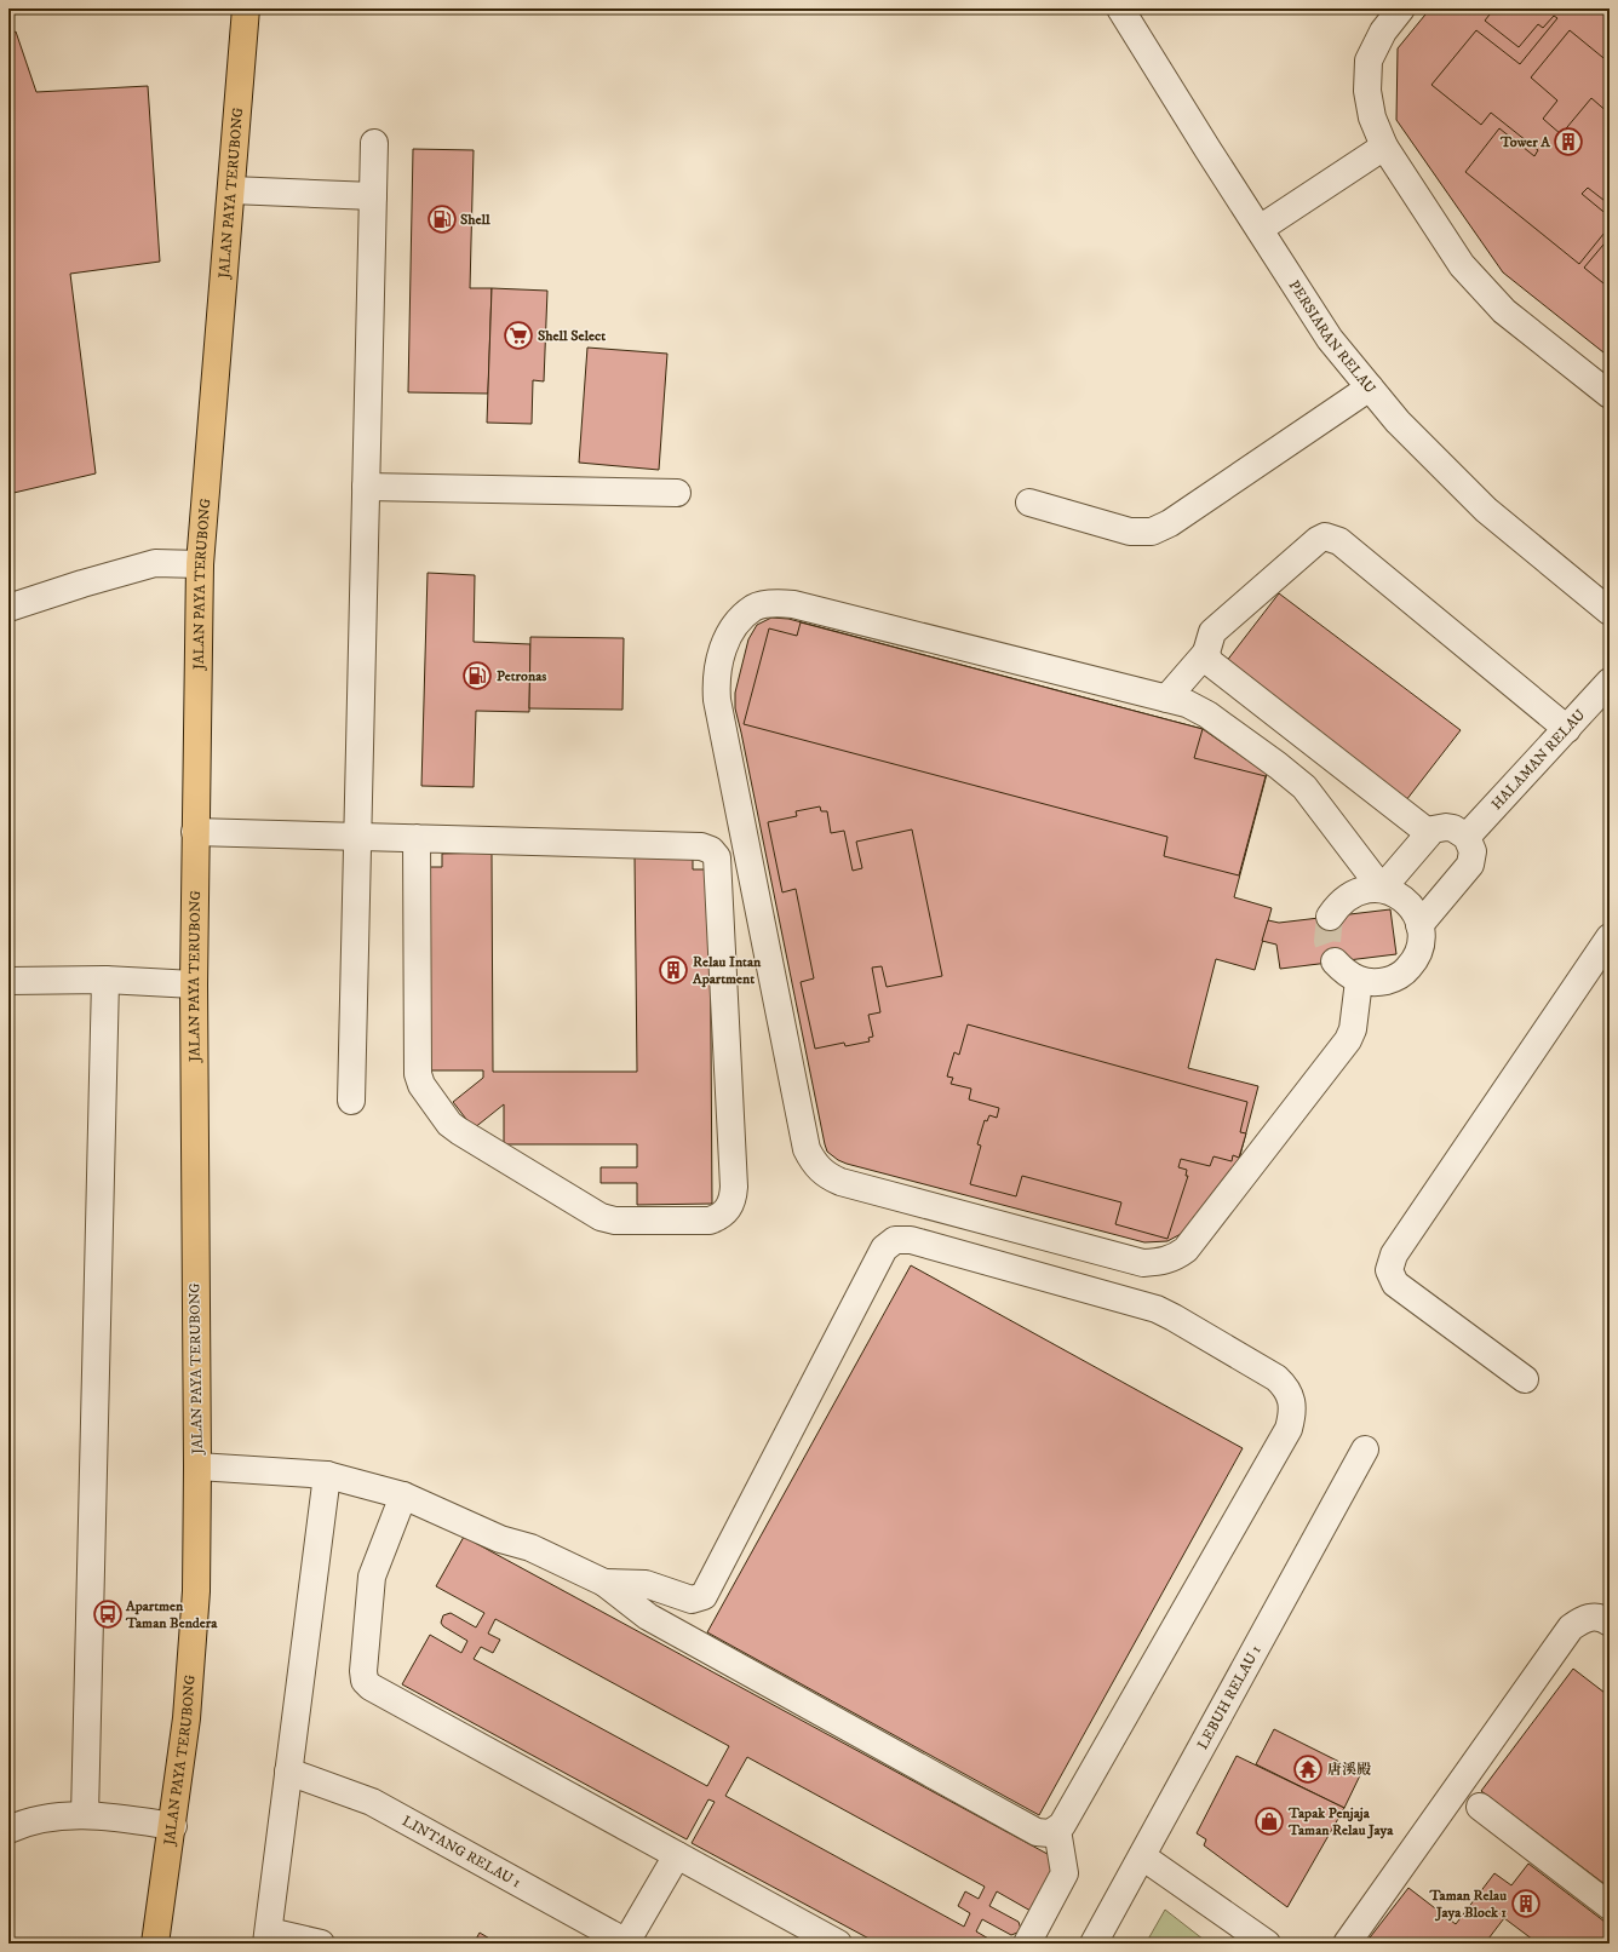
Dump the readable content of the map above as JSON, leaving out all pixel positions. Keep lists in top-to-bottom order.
{
  "streets": {
    "main road": ["JALAN PAYA TERUBONG"],
    "street": [
      "PERSIARAN RELAU",
      "HALAMAN RELAU",
      "LEBUH RELAU 1",
      "LINTANG RELAU 1"
    ]
  },
  "places": {
    "building": ["Tower A", "Relau Intan Apartment", "Taman Relau Jaya Block 1"],
    "fuel station": ["Shell", "Petronas"],
    "supermarket": ["Shell Select"],
    "bus stop": ["Apartmen Taman Bendera"],
    "temple": ["唐溪殿"],
    "shop": ["Tapak Penjaja Taman Relau Jaya"]
  }
}
